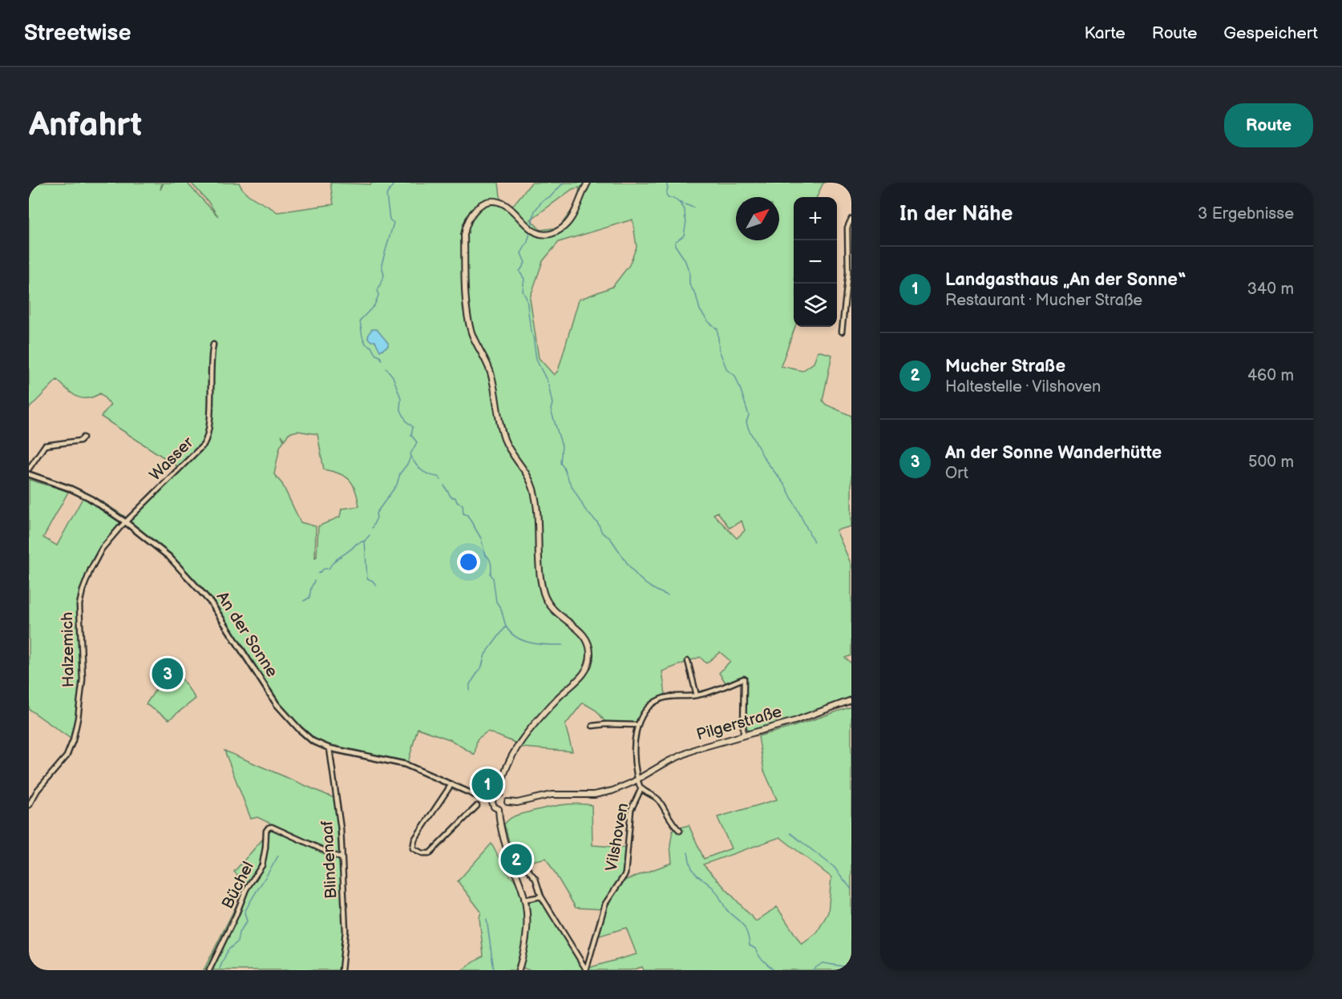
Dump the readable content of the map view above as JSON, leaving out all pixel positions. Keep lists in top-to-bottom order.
{
  "streets": {
    "main road": ["Pilgerstraße"],
    "street": [
      "Wasser",
      "An der Sonne",
      "Halzemich",
      "Vilshoven",
      "Blindenaaf",
      "Büchel"
    ]
  },
  "crossings": [
    ["Wasser", "An der Sonne"],
    ["Wasser", "Halzemich"],
    ["An der Sonne", "Halzemich"],
    ["An der Sonne", "Blindenaaf"],
    ["Pilgerstraße", "Vilshoven"],
    ["Blindenaaf", "Büchel"]
  ],
  "north": "top right",
  "page": {
    "header": "Streetwise",
    "nav": ["Karte", "Route", "Gespeichert"],
    "buttons": "Route",
    "title": "Anfahrt",
    "heading": ["In der Nähe", "3 Ergebnisse"],
    "map_buttons": ["+", "−"],
    "list": [
      {
        "mark": "1",
        "name": "Landgasthaus „An der Sonne“",
        "note": "Restaurant · Mucher Straße",
        "value": "340 m"
      },
      {
        "mark": "2",
        "name": "Mucher Straße",
        "note": "Haltestelle · Vilshoven",
        "value": "460 m"
      },
      {
        "mark": "3",
        "name": "An der Sonne Wanderhütte",
        "note": "Ort",
        "value": "500 m"
      }
    ],
    "pins": ["3", "1", "2"]
  }
}
